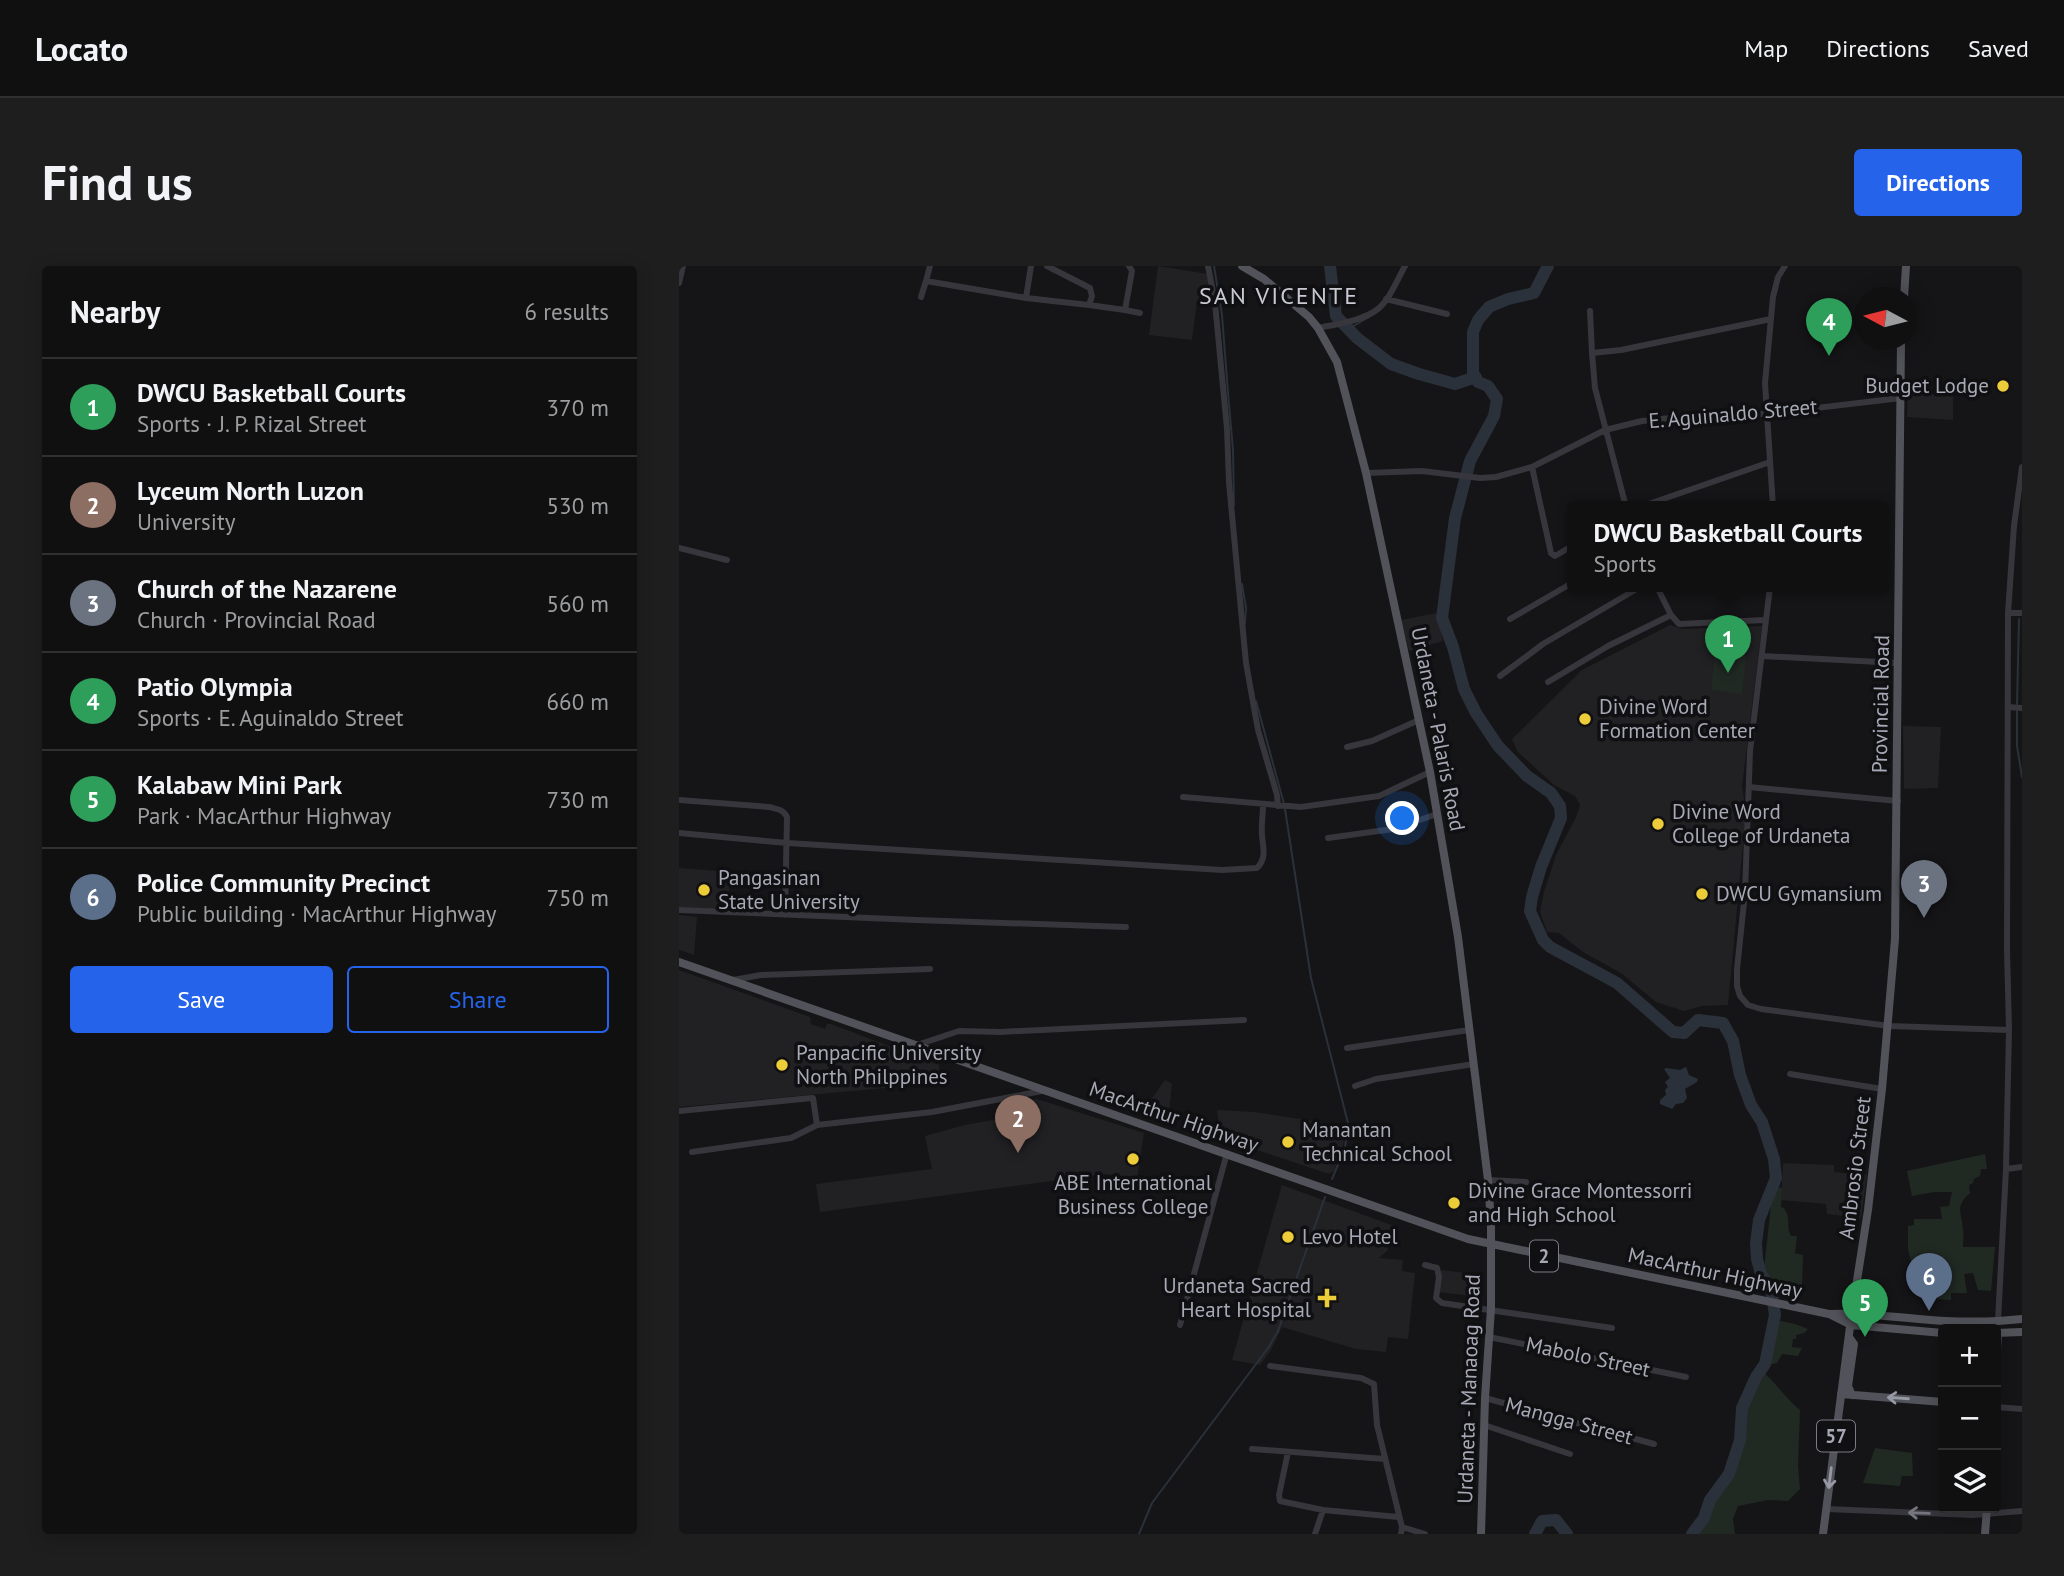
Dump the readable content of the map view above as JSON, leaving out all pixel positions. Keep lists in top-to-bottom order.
{
  "streets": {
    "main road": [
      "Provincial Road",
      "Urdaneta - Palaris Road",
      "MacArthur Highway",
      "Ambrosio Street",
      "2",
      "Urdaneta - Manaoag Road",
      "57"
    ],
    "street": ["E. Aguinaldo Street", "Mabolo Street", "Mangga Street"]
  },
  "crossings": [
    ["E. Aguinaldo Street", "Provincial Road"],
    ["E. Aguinaldo Street", "Urdaneta - Palaris Road"],
    ["Provincial Road", "Ambrosio Street"],
    ["Urdaneta - Palaris Road", "MacArthur Highway"],
    ["Urdaneta - Palaris Road", "Urdaneta - Manaoag Road"],
    ["MacArthur Highway", "Ambrosio Street"],
    ["MacArthur Highway", "Urdaneta - Manaoag Road"],
    ["MacArthur Highway", "57"],
    ["Ambrosio Street", "57"],
    ["Mabolo Street", "Urdaneta - Manaoag Road"],
    ["Urdaneta - Manaoag Road", "Mangga Street"]
  ],
  "districts": ["SAN VICENTE"],
  "places": {
    "other": [
      "Budget Lodge",
      "Divine Word Formation Center",
      "Divine Word College of Urdaneta",
      "Pangasinan State University",
      "DWCU Gymansium",
      "Panpacific University North Philppines",
      "Manantan Technical School",
      "ABE International Business College",
      "Divine Grace Montessorri and High School",
      "Levo Hotel"
    ],
    "health": ["Urdaneta Sacred Heart Hospital"]
  },
  "north": "left",
  "page": {
    "header": "Locato",
    "nav": ["Map", "Directions", "Saved"],
    "buttons": [
      "Directions",
      ["Save", "Share"]
    ],
    "title": "Find us",
    "heading": ["Nearby", "6 results"],
    "pins": [
      "4",
      "1",
      "3",
      "2",
      "6",
      "5"
    ],
    "list": [
      {
        "mark": "1",
        "name": "DWCU Basketball Courts",
        "note": "Sports · J. P. Rizal Street",
        "value": "370 m"
      },
      {
        "mark": "2",
        "name": "Lyceum North Luzon",
        "note": "University",
        "value": "530 m"
      },
      {
        "mark": "3",
        "name": "Church of the Nazarene",
        "note": "Church · Provincial Road",
        "value": "560 m"
      },
      {
        "mark": "4",
        "name": "Patio Olympia",
        "note": "Sports · E. Aguinaldo Street",
        "value": "660 m"
      },
      {
        "mark": "5",
        "name": "Kalabaw Mini Park",
        "note": "Park · MacArthur Highway",
        "value": "730 m"
      },
      {
        "mark": "6",
        "name": "Police Community Precinct",
        "note": "Public building · MacArthur Highway",
        "value": "750 m"
      }
    ],
    "popup": ["DWCU Basketball Courts", "Sports"],
    "map_buttons": ["+", "−"]
  }
}
